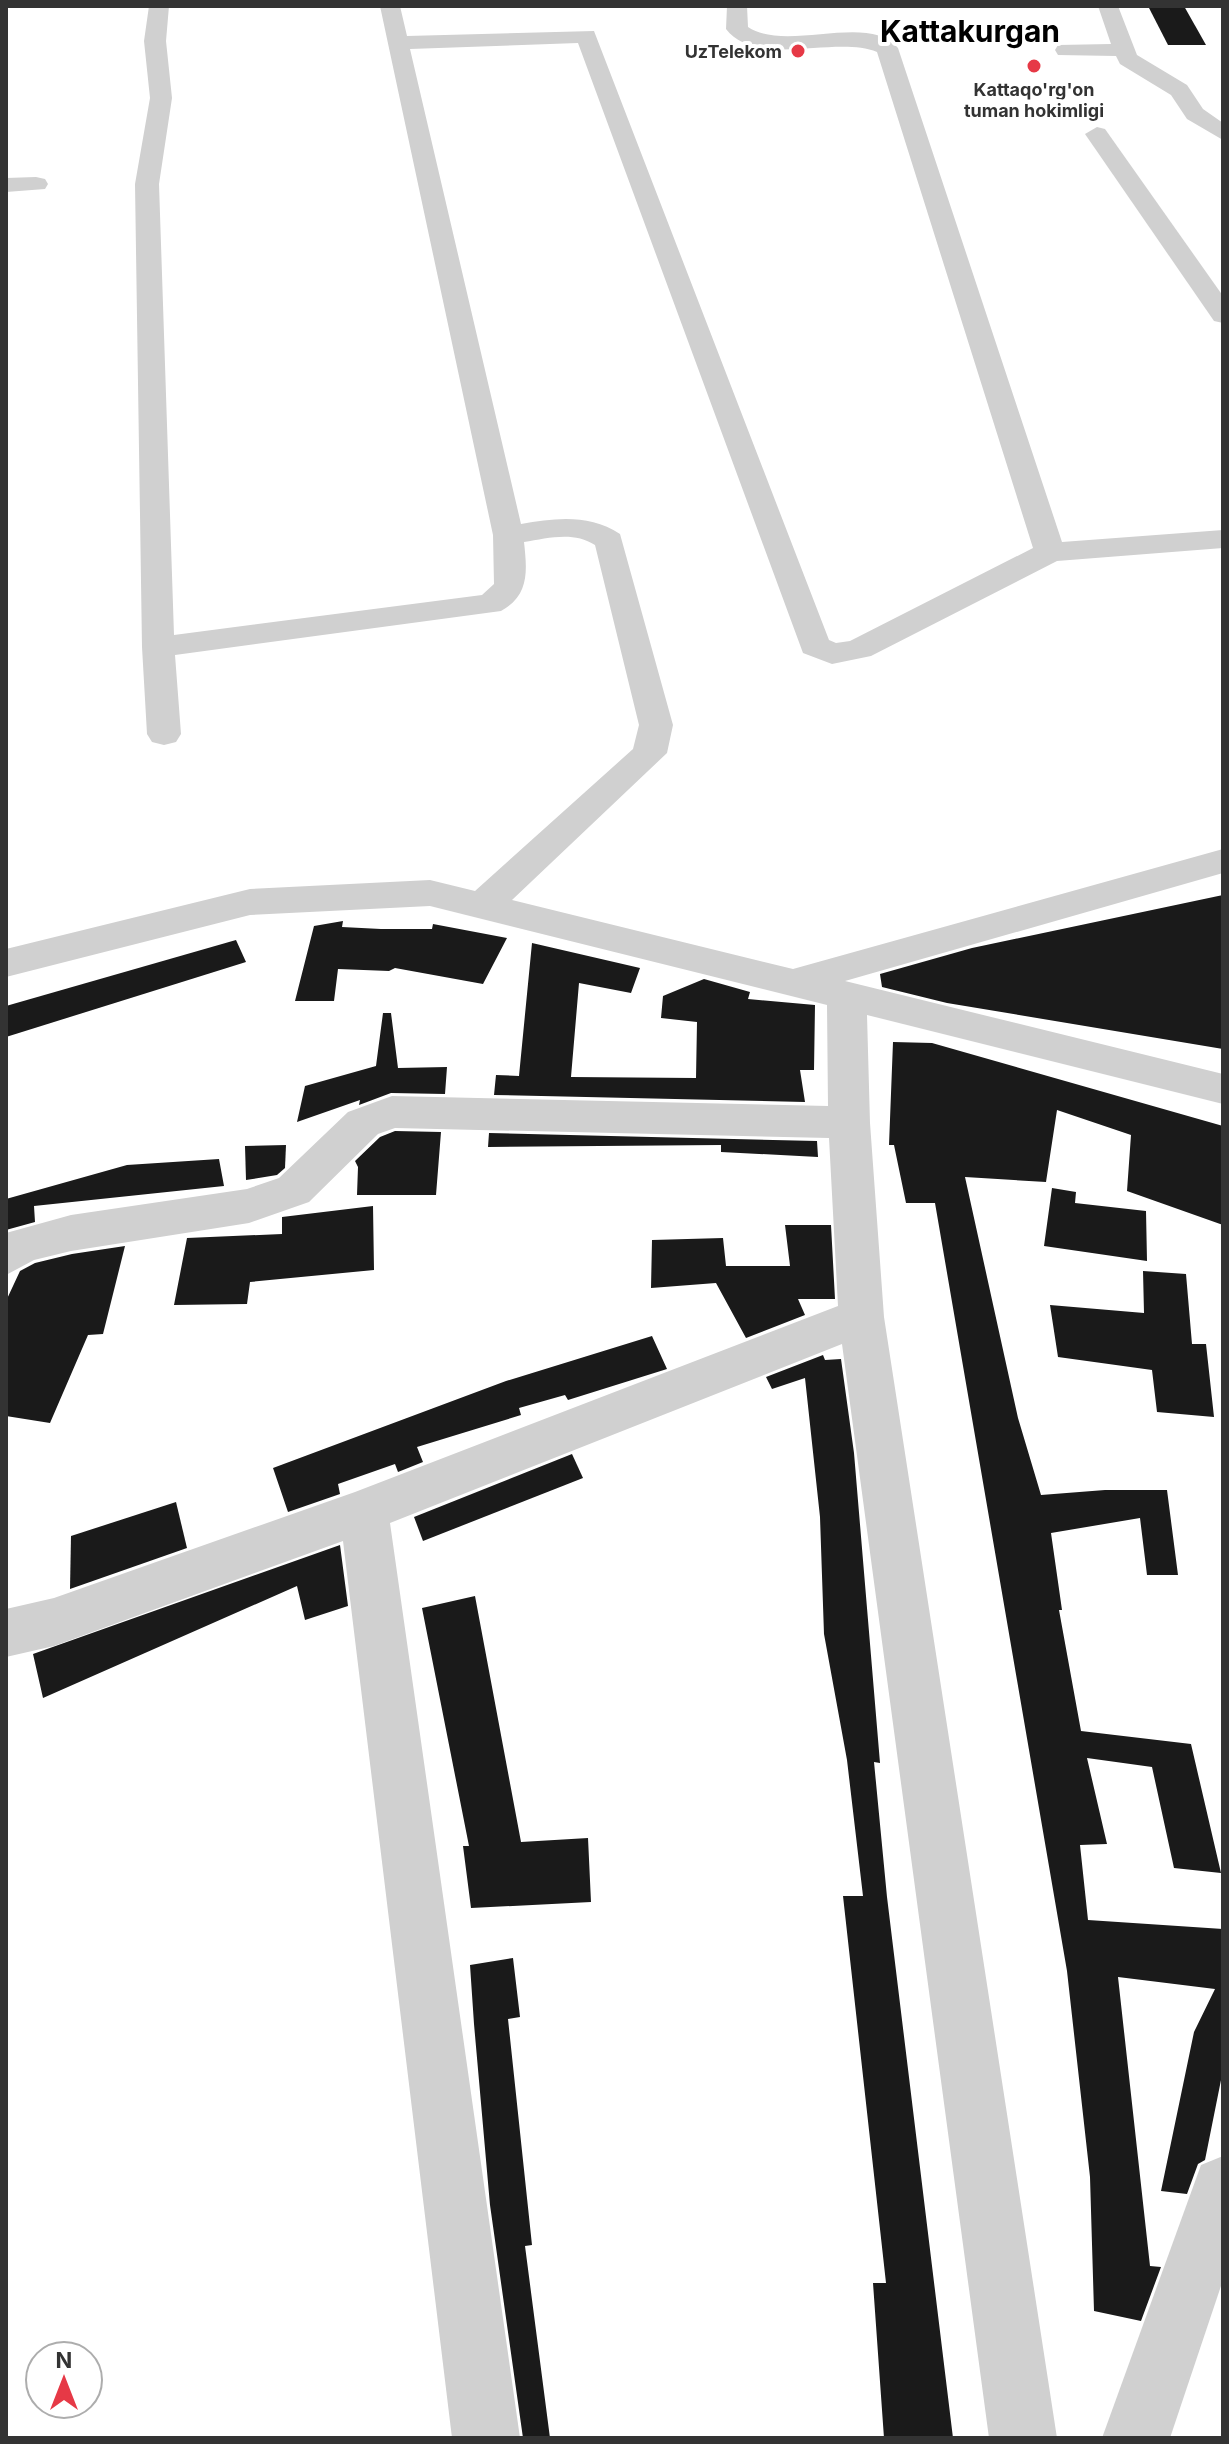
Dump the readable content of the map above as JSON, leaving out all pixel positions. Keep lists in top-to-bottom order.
{
  "districts": ["Kattakurgan"],
  "places": ["UzTelekom", "Kattaqo'rg'on tuman hokimligi"],
  "north": "top"
}
